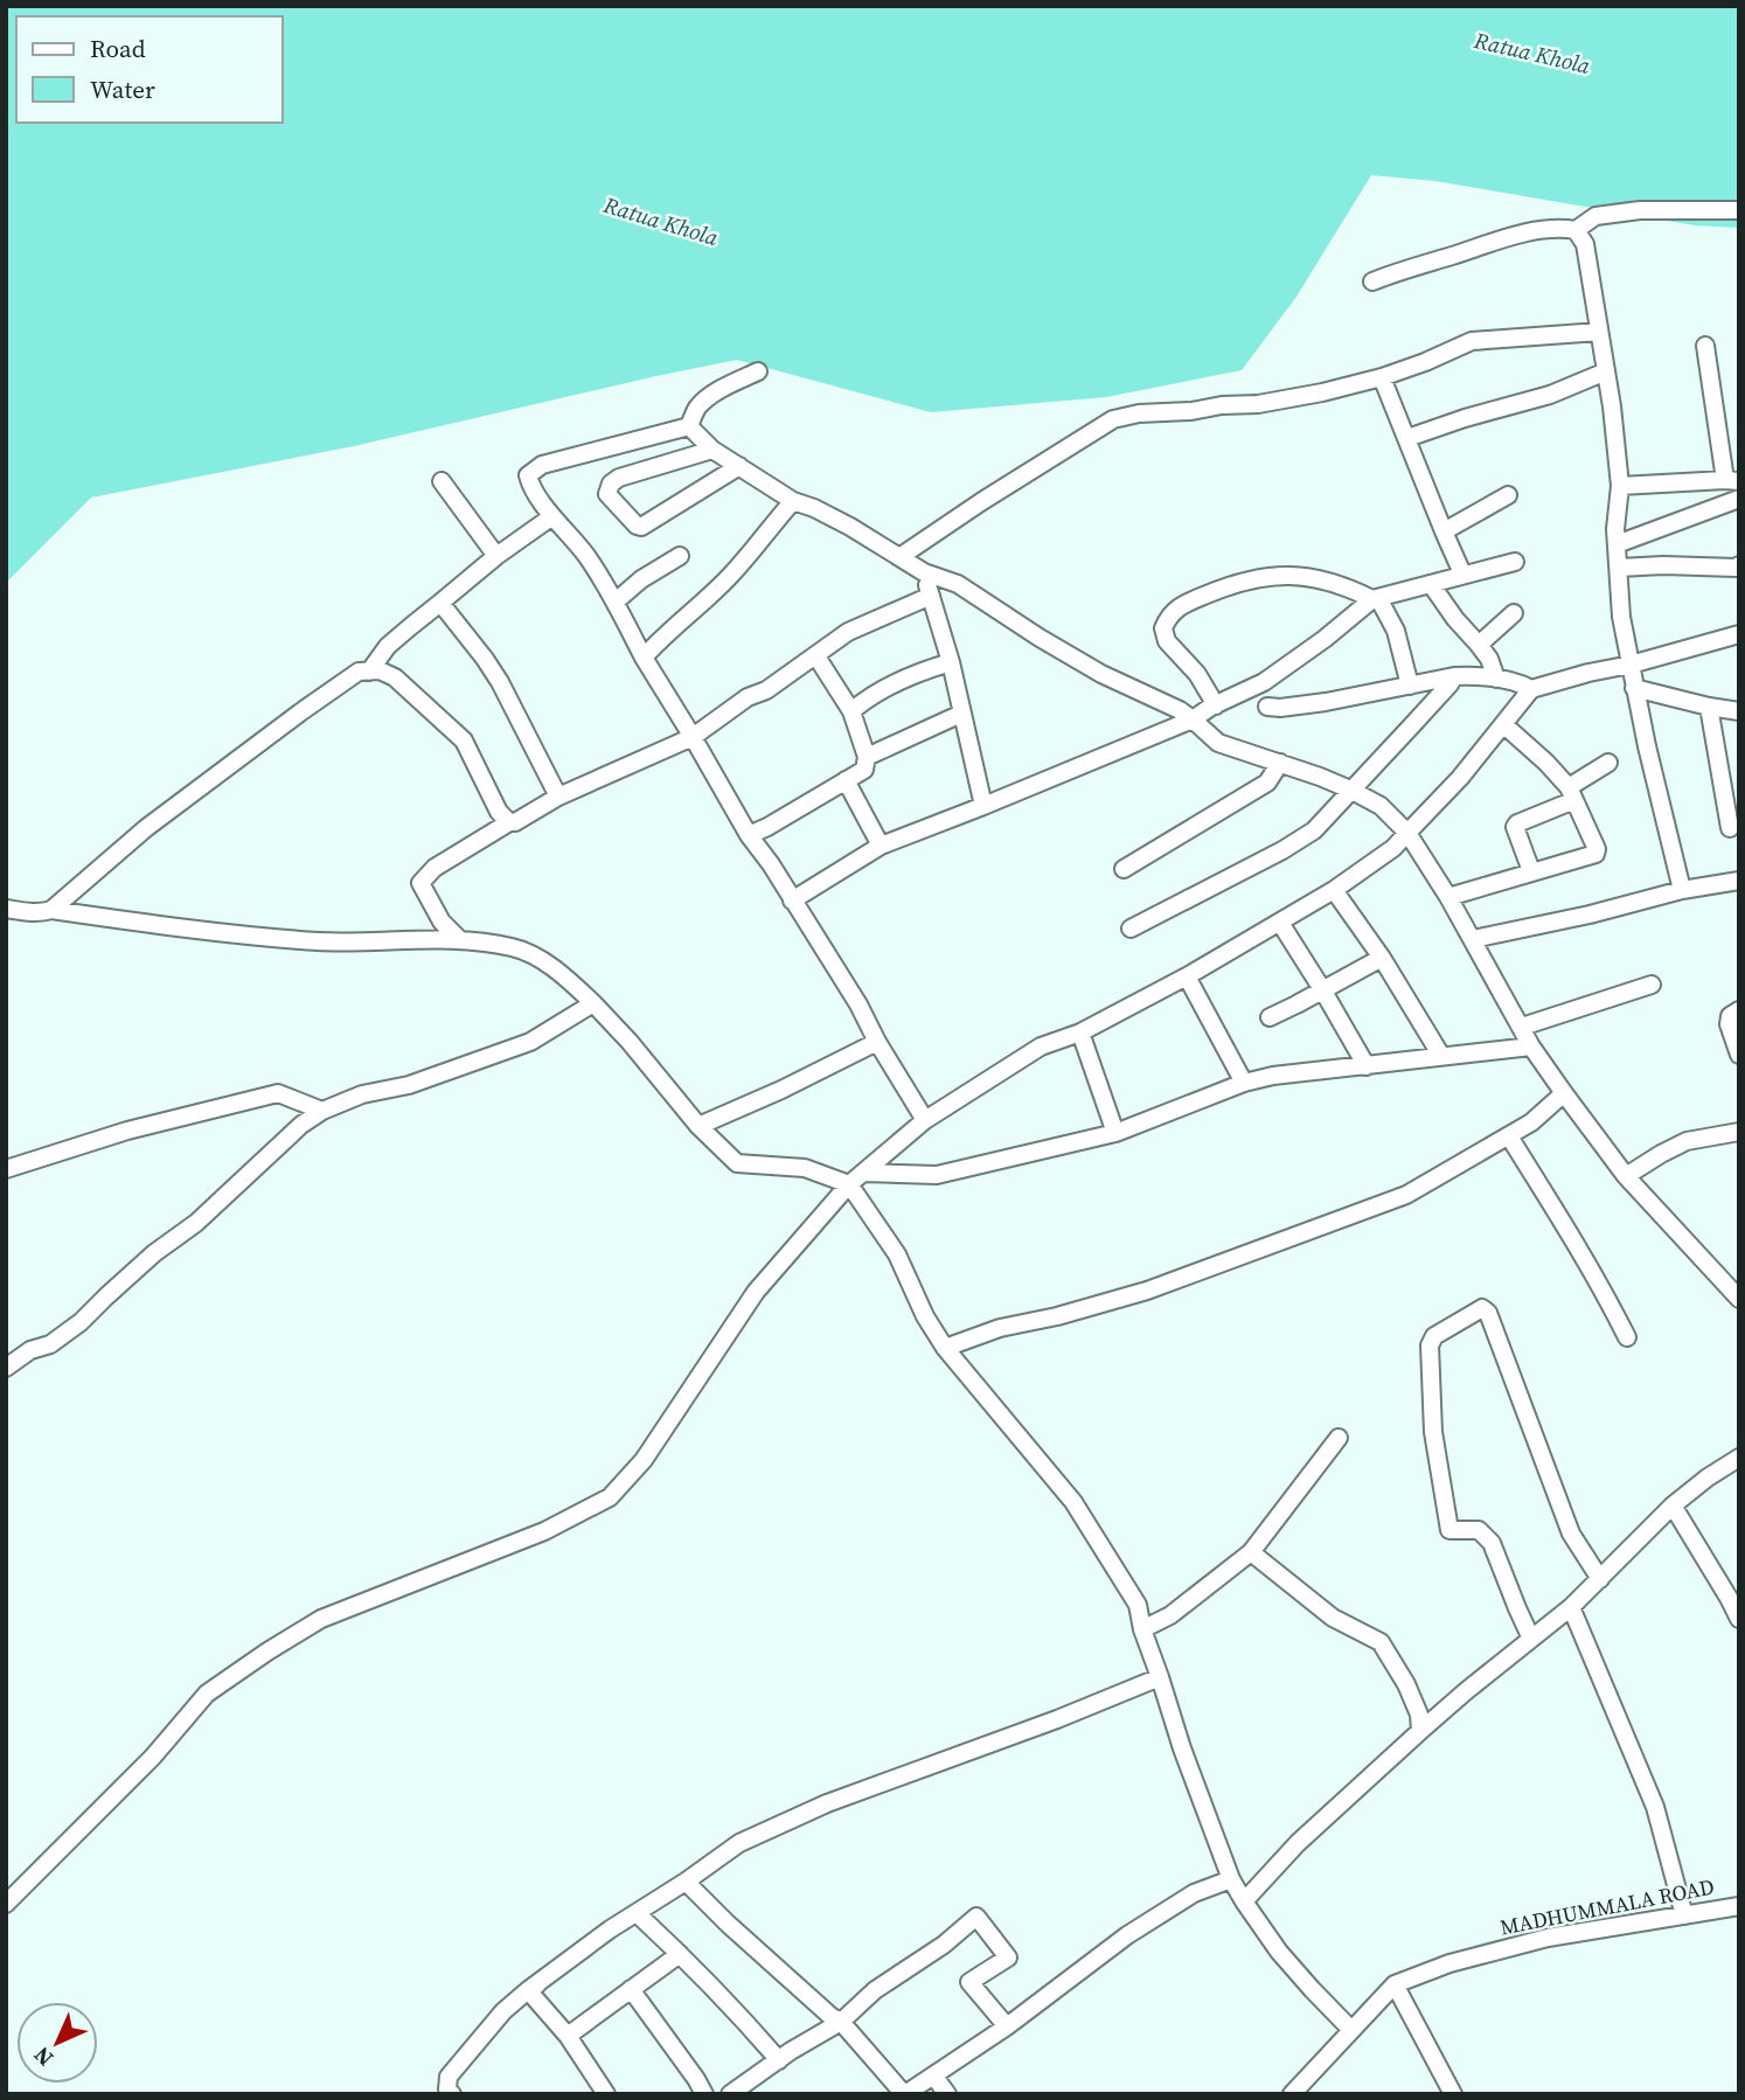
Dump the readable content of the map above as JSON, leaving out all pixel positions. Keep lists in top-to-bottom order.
{
  "streets": {
    "street": ["MADHUMMALA ROAD"]
  },
  "water": ["Ratua Khola"],
  "legend": ["Road", "Water"],
  "north": "bottom left"
}
